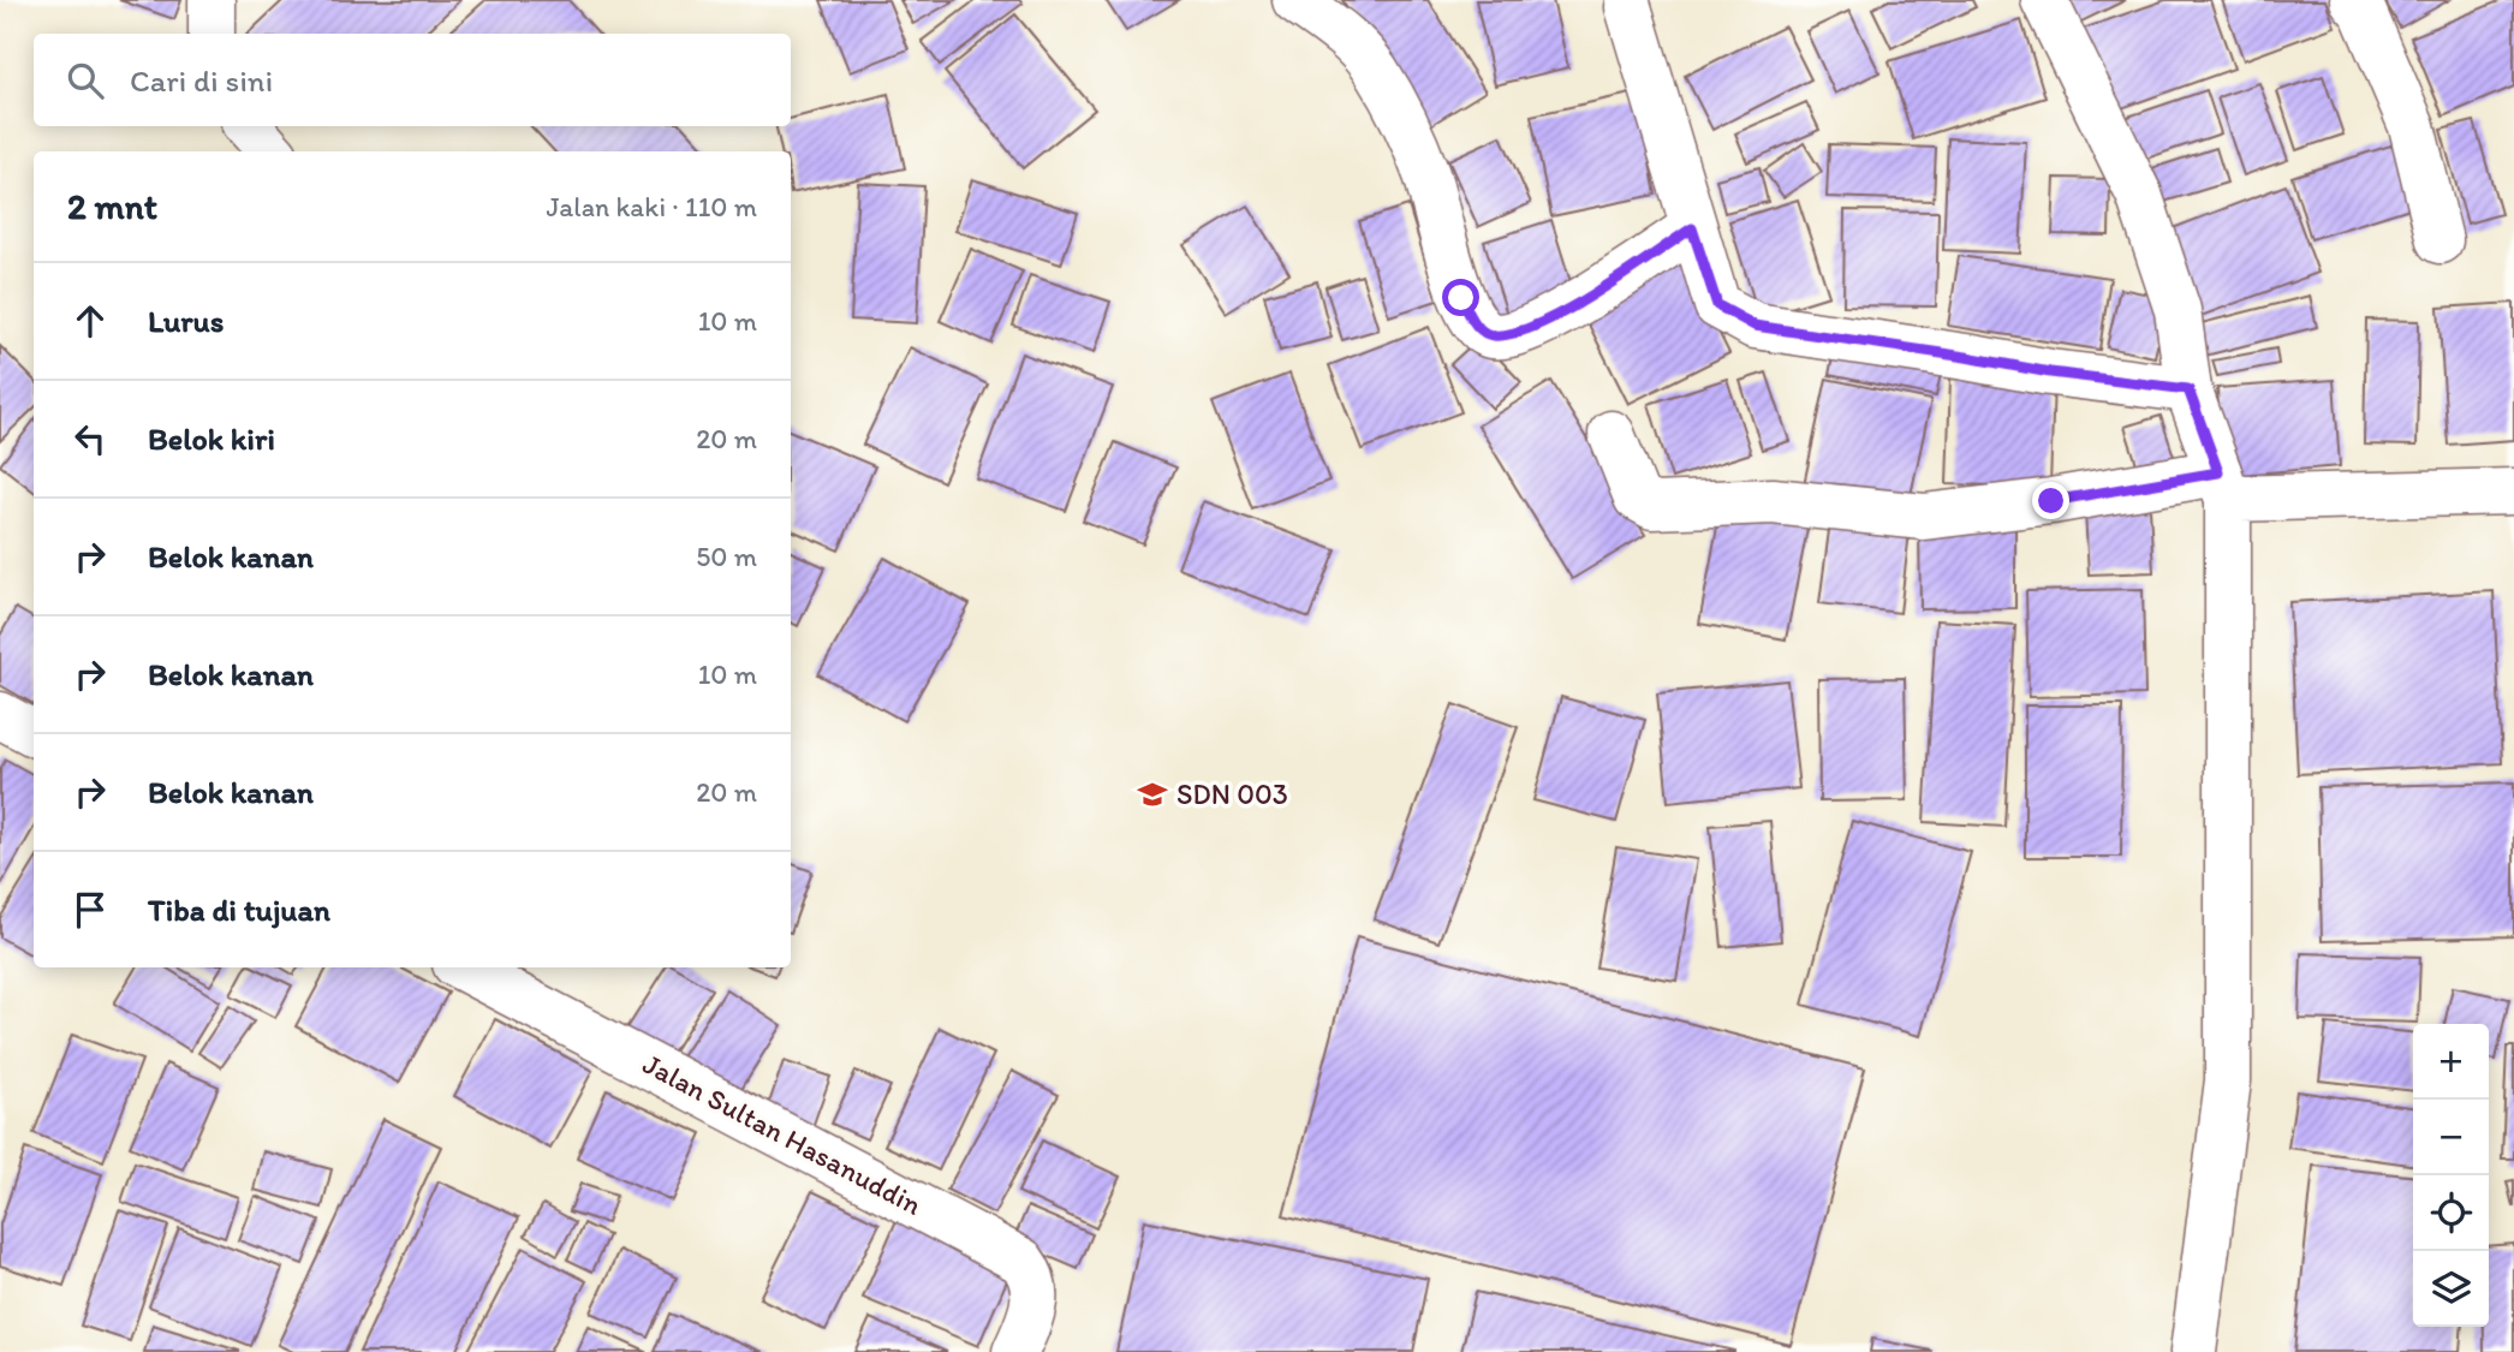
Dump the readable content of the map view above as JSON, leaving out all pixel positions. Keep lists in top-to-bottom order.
{
  "streets": {
    "street": ["Jalan Sultan Hasanuddin"]
  },
  "places": {
    "school or university": ["SDN 003"]
  },
  "page": {
    "search": "Cari di sini",
    "heading": ["2 mnt", "Jalan kaki · 110 m"],
    "list": [
      ["Lurus", "10 m"],
      ["Belok kiri", "20 m"],
      ["Belok kanan", "50 m"],
      ["Belok kanan", "10 m"],
      ["Belok kanan", "20 m"],
      "Tiba di tujuan"
    ],
    "map_buttons": ["+", "−"]
  }
}
